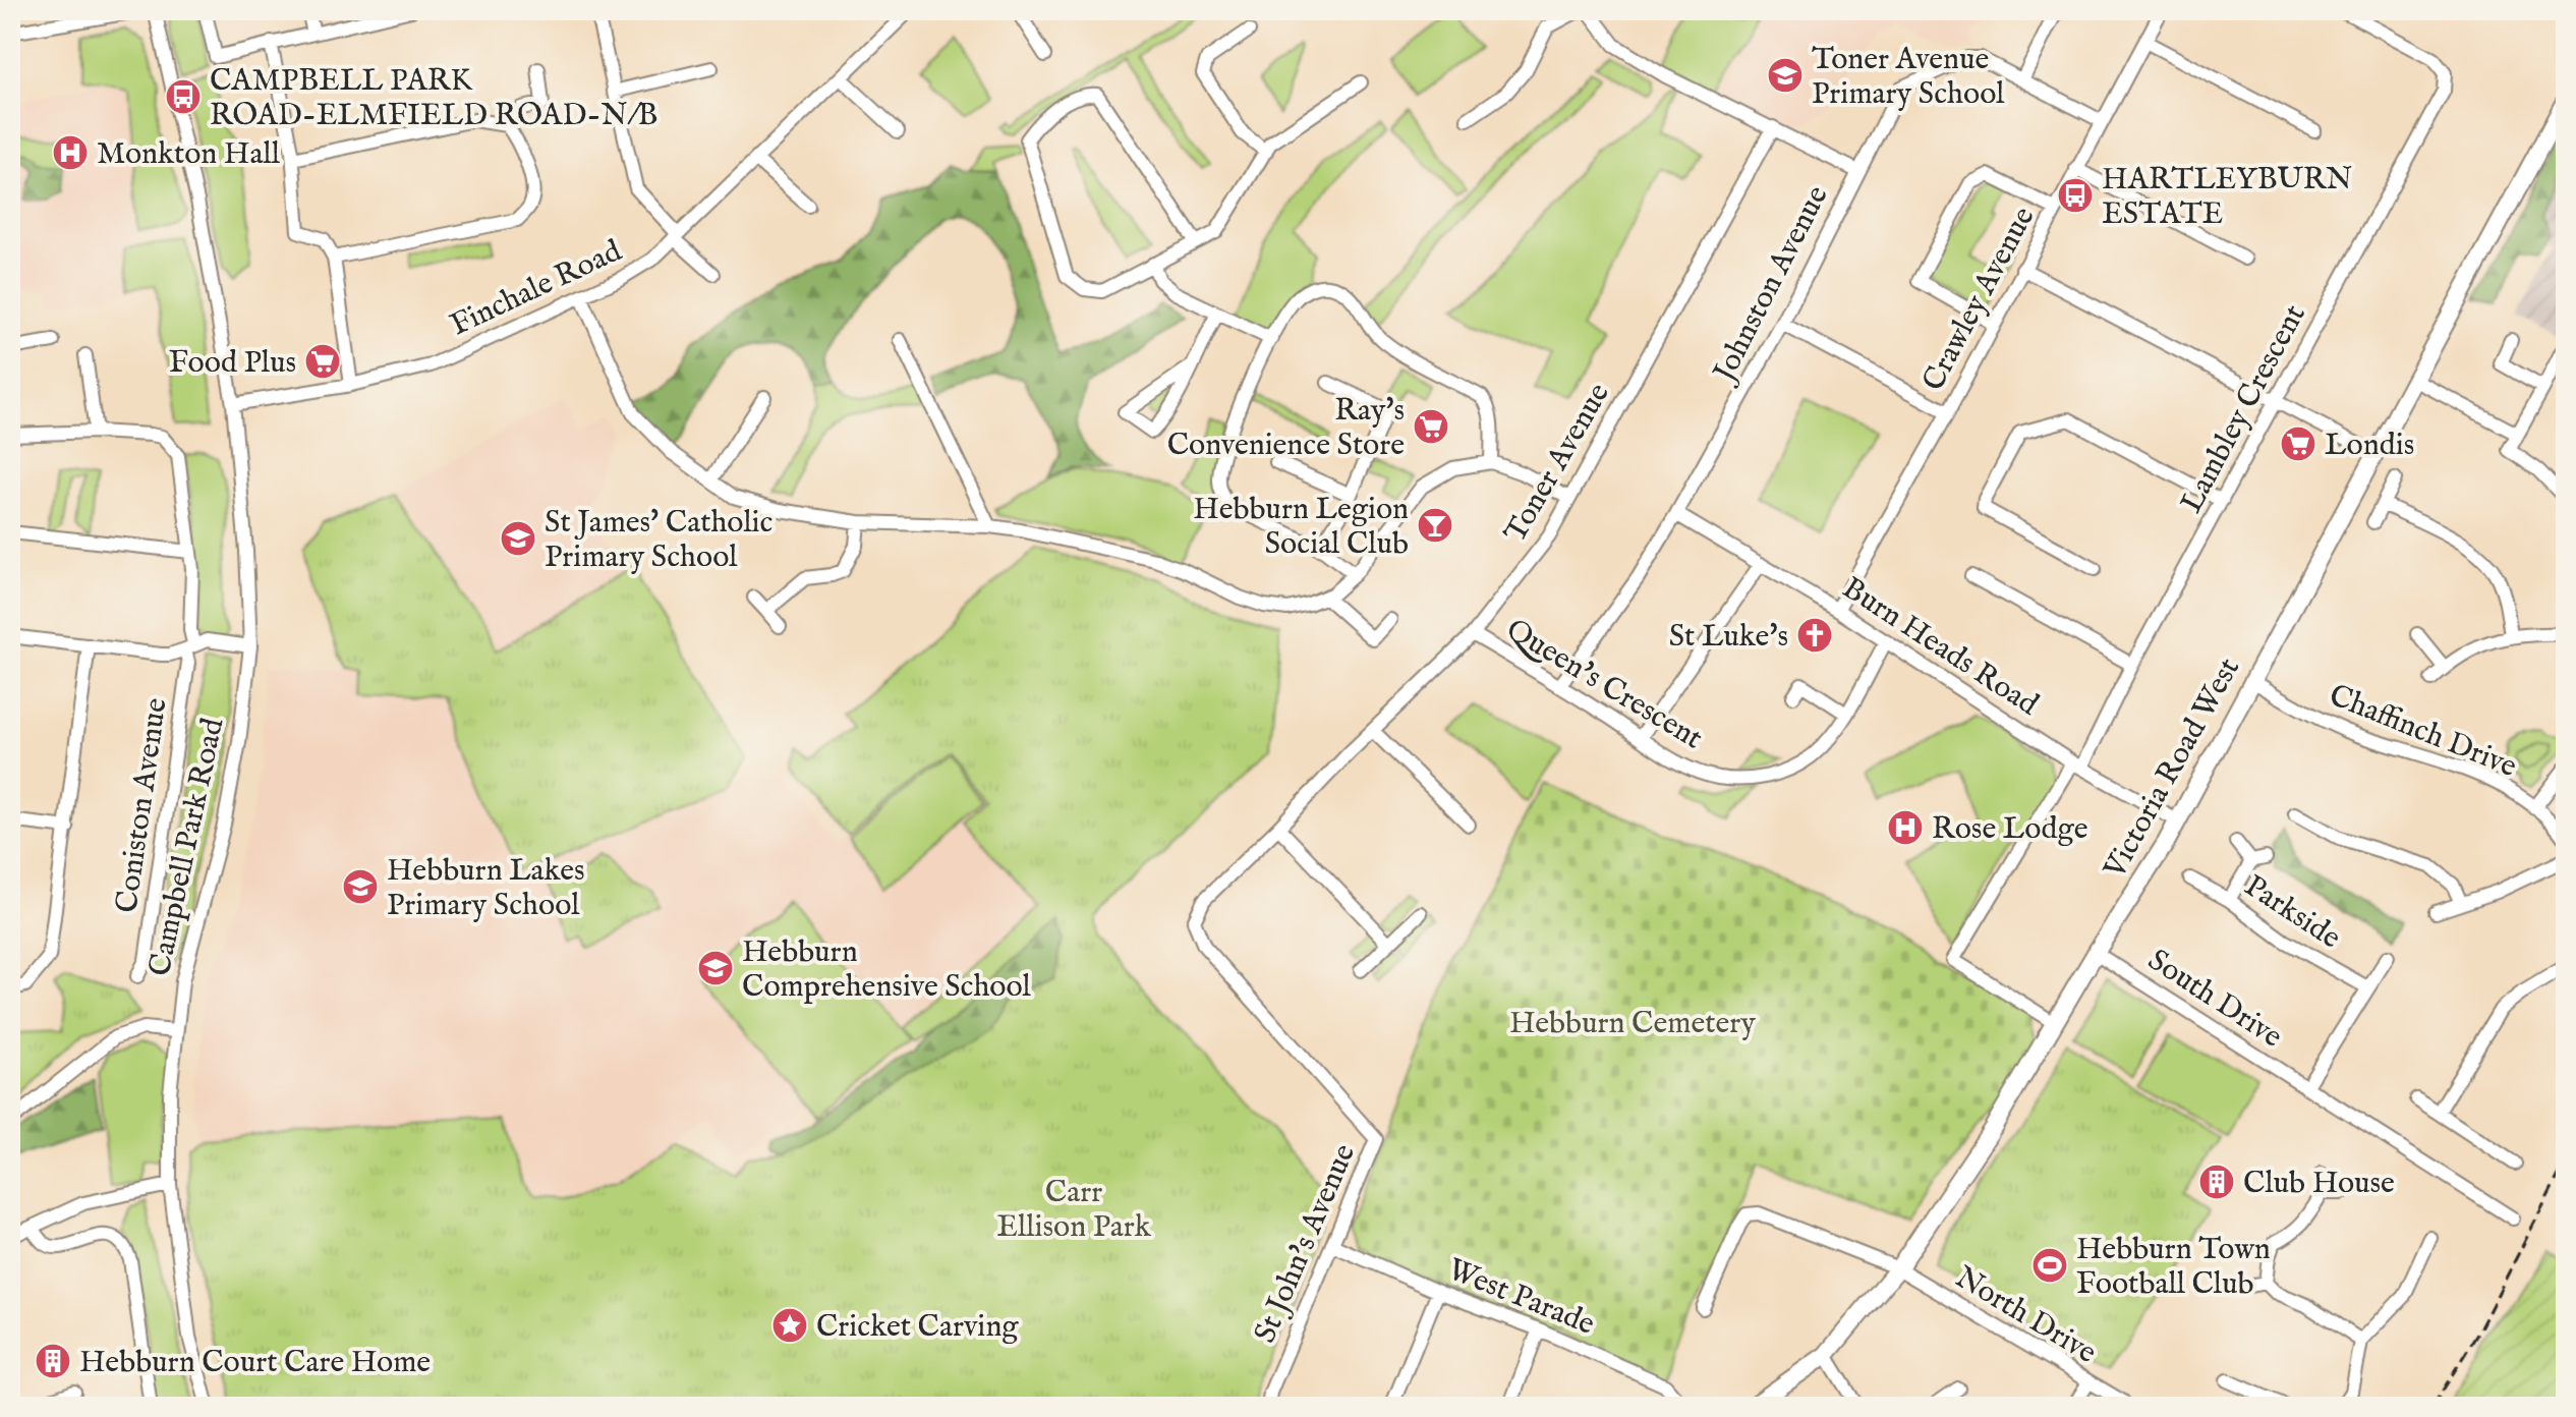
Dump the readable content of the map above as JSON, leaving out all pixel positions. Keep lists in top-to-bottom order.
{
  "streets": {
    "main road": ["Victoria Road West"],
    "street": [
      "Johnston Avenue",
      "Finchale Road",
      "Crawley Avenue",
      "Lambley Crescent",
      "Toner Avenue",
      "Burn Heads Road",
      "Queen's Crescent",
      "Chaffinch Drive",
      "Coniston Avenue",
      "Campbell Park Road",
      "Parkside",
      "South Drive",
      "St John's Avenue",
      "West Parade",
      "North Drive"
    ]
  },
  "crossings": [
    ["Johnston Avenue", "Crawley Avenue"],
    ["Johnston Avenue", "Burn Heads Road"],
    ["Johnston Avenue", "Queen's Crescent"],
    ["Finchale Road", "Campbell Park Road"],
    ["Crawley Avenue", "Burn Heads Road"],
    ["Lambley Crescent", "Burn Heads Road"],
    ["Lambley Crescent", "Victoria Road West"],
    ["Toner Avenue", "Queen's Crescent"],
    ["Toner Avenue", "St John's Avenue"],
    ["Burn Heads Road", "Queen's Crescent"],
    ["Burn Heads Road", "Victoria Road West"],
    ["Chaffinch Drive", "Victoria Road West"],
    ["Victoria Road West", "South Drive"],
    ["Victoria Road West", "North Drive"],
    ["St John's Avenue", "West Parade"]
  ],
  "parks": ["Hebburn Cemetery", "Carr Ellison Park"],
  "places": {
    "school or university": [
      "Toner Avenue Primary School",
      "St James' Catholic Primary School",
      "Hebburn Lakes Primary School",
      "Hebburn Comprehensive School"
    ],
    "bus stop": ["CAMPBELL PARK ROAD-ELMFIELD ROAD-N/B", "HARTLEYBURN ESTATE"],
    "hospital": ["Monkton Hall", "Rose Lodge"],
    "supermarket": ["Food Plus", "Ray's Convenience Store", "Londis"],
    "bar": ["Hebburn Legion Social Club"],
    "church": ["St Luke's"],
    "building": ["Club House", "Hebburn Court Care Home"],
    "sports": ["Hebburn Town Football Club"],
    "place": ["Cricket Carving"]
  }
}
